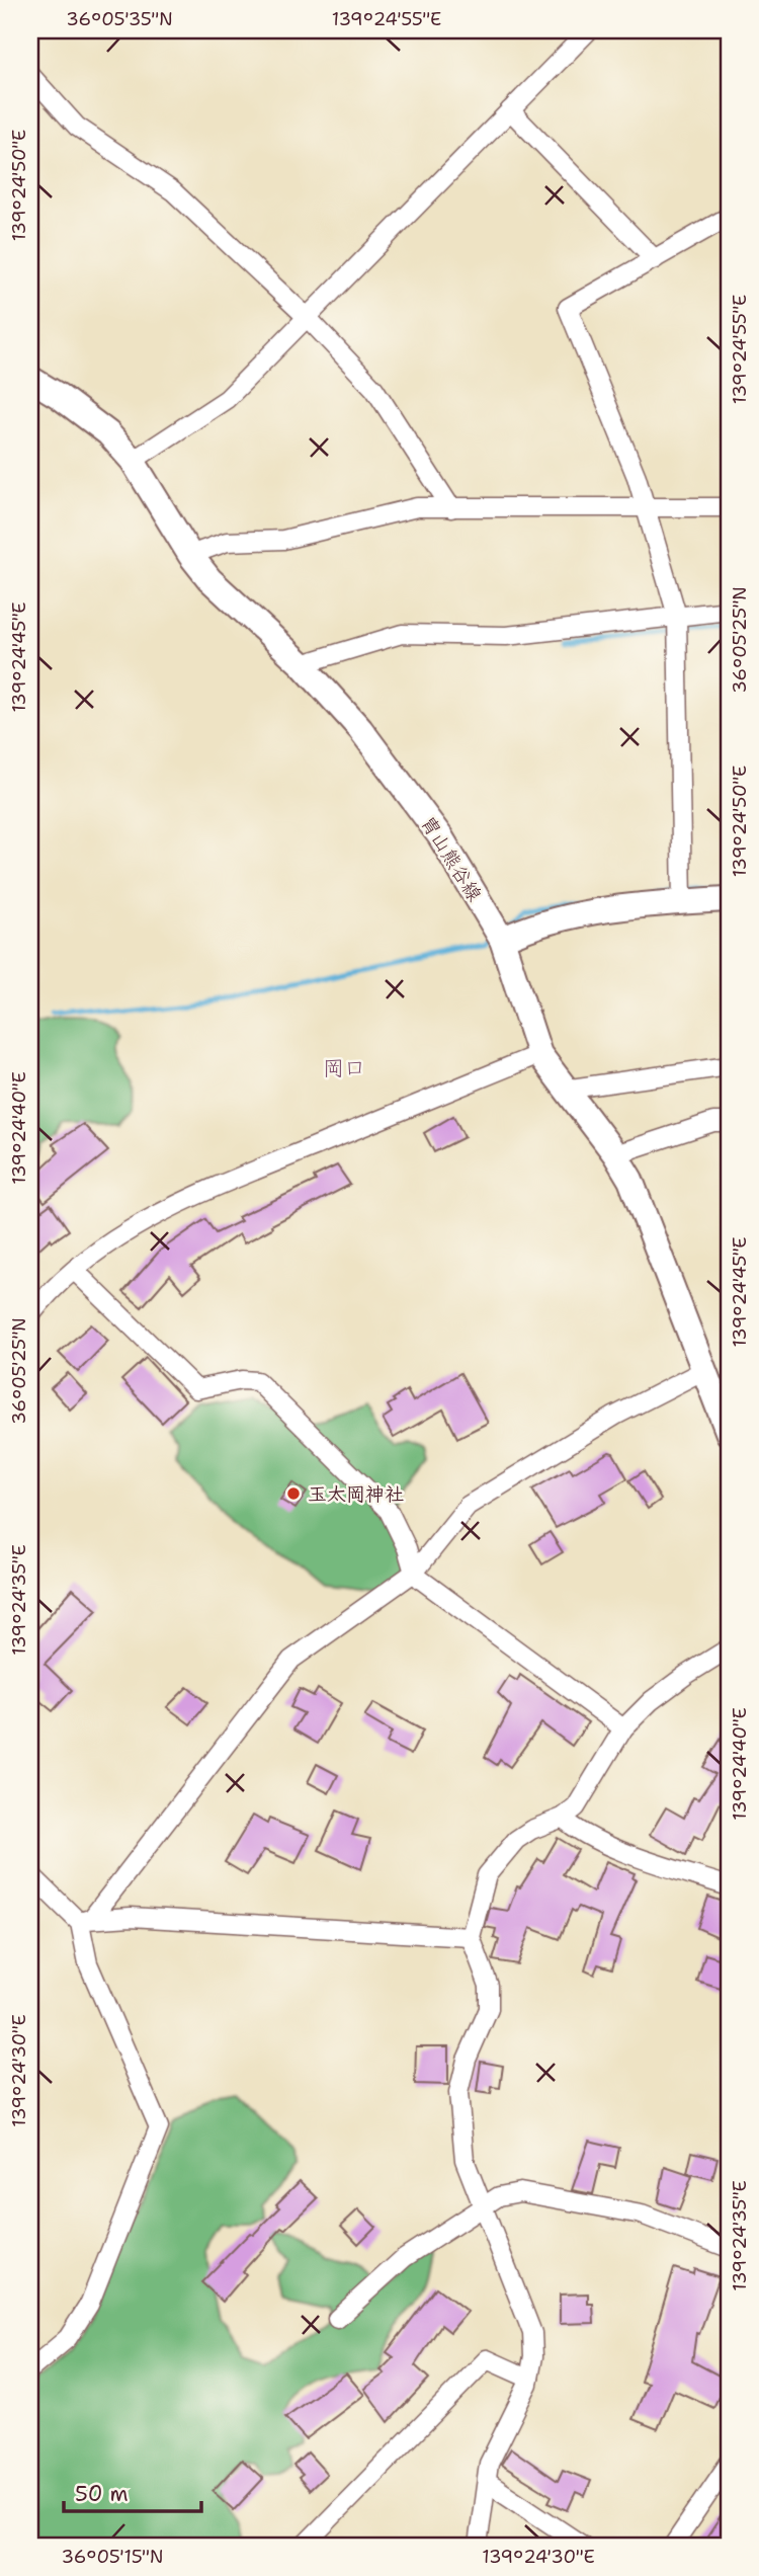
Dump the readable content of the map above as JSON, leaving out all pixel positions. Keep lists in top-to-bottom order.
{
  "streets": {
    "main road": ["胄山熊谷線"]
  },
  "districts": ["岡口"],
  "places": ["玉太岡神社"],
  "scale_bar": "50 m",
  "coordinates": [
    "36°05'35\"N",
    "139°24'55\"E",
    "139°24'50\"E",
    "36°05'25\"N",
    "139°24'45\"E",
    "139°24'40\"E",
    "139°24'35\"E",
    "139°24'30\"E",
    "36°05'15\"N"
  ]
}
